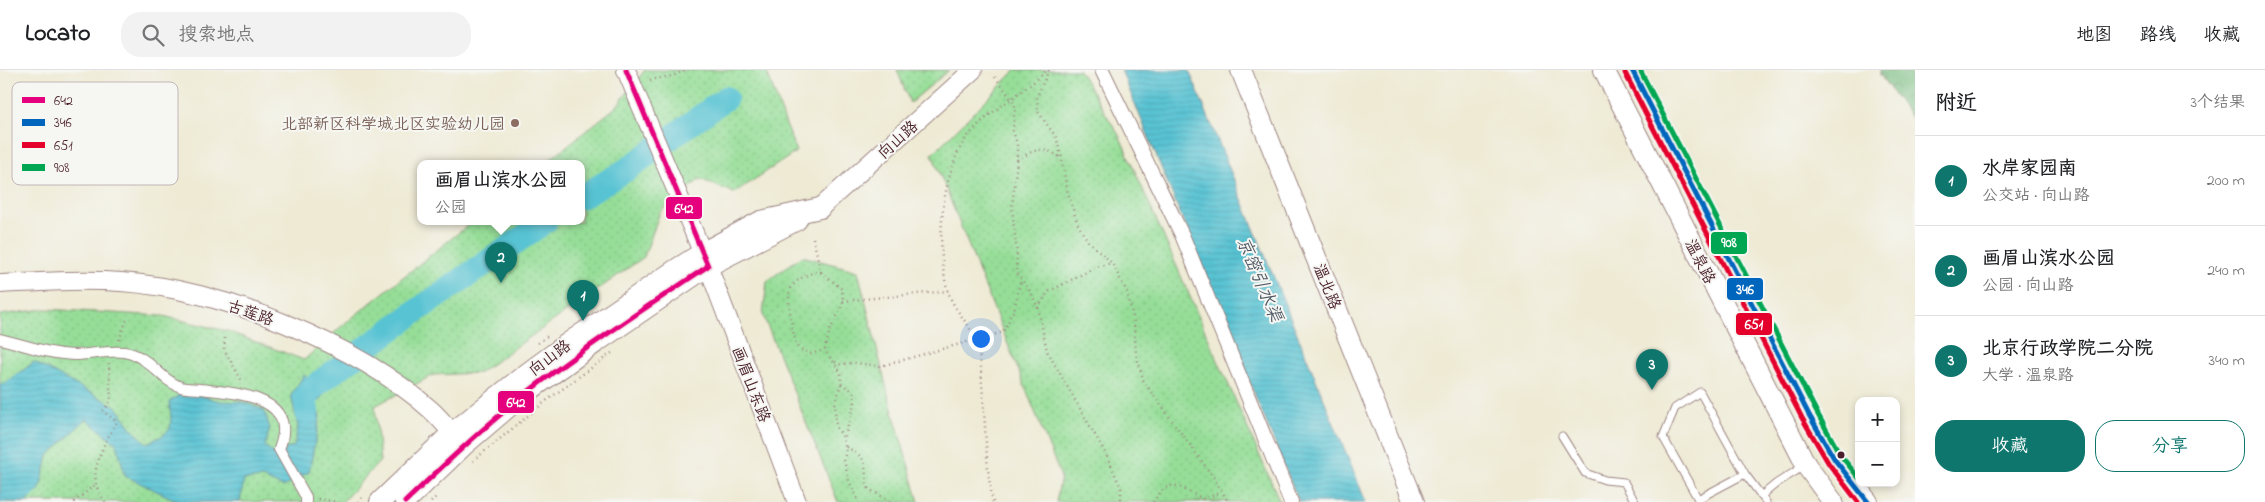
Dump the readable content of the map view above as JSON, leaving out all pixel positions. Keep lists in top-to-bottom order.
{
  "streets": {
    "main road": ["向山路", "温泉路", "温北路"],
    "street": ["古莲路", "画眉山东路"]
  },
  "crossings": [
    ["向山路", "古莲路"],
    ["向山路", "画眉山东路"]
  ],
  "water": ["京密引水渠"],
  "places": ["北部新区科学城北区实验幼儿园"],
  "lines": [
    "transit line 642",
    "transit line 346",
    "transit line 908",
    "transit line 651"
  ],
  "legend": [
    "642",
    "346",
    "651",
    "908"
  ],
  "page": {
    "header": "Locato",
    "search": "搜索地点",
    "nav": ["地图", "路线", "收藏"],
    "heading": ["附近", "3个结果"],
    "list": [
      {
        "mark": "1",
        "name": "水岸家园南",
        "note": "公交站 · 向山路",
        "value": "200 m"
      },
      {
        "mark": "2",
        "name": "画眉山滨水公园",
        "note": "公园 · 向山路",
        "value": "240 m"
      },
      {
        "mark": "3",
        "name": "北京行政学院二分院",
        "note": "大学 · 温泉路",
        "value": "340 m"
      }
    ],
    "popup": ["画眉山滨水公园", "公园"],
    "pins": ["2", "1", "3"],
    "map_buttons": ["+", "−"],
    "buttons": ["收藏", "分享"]
  }
}
